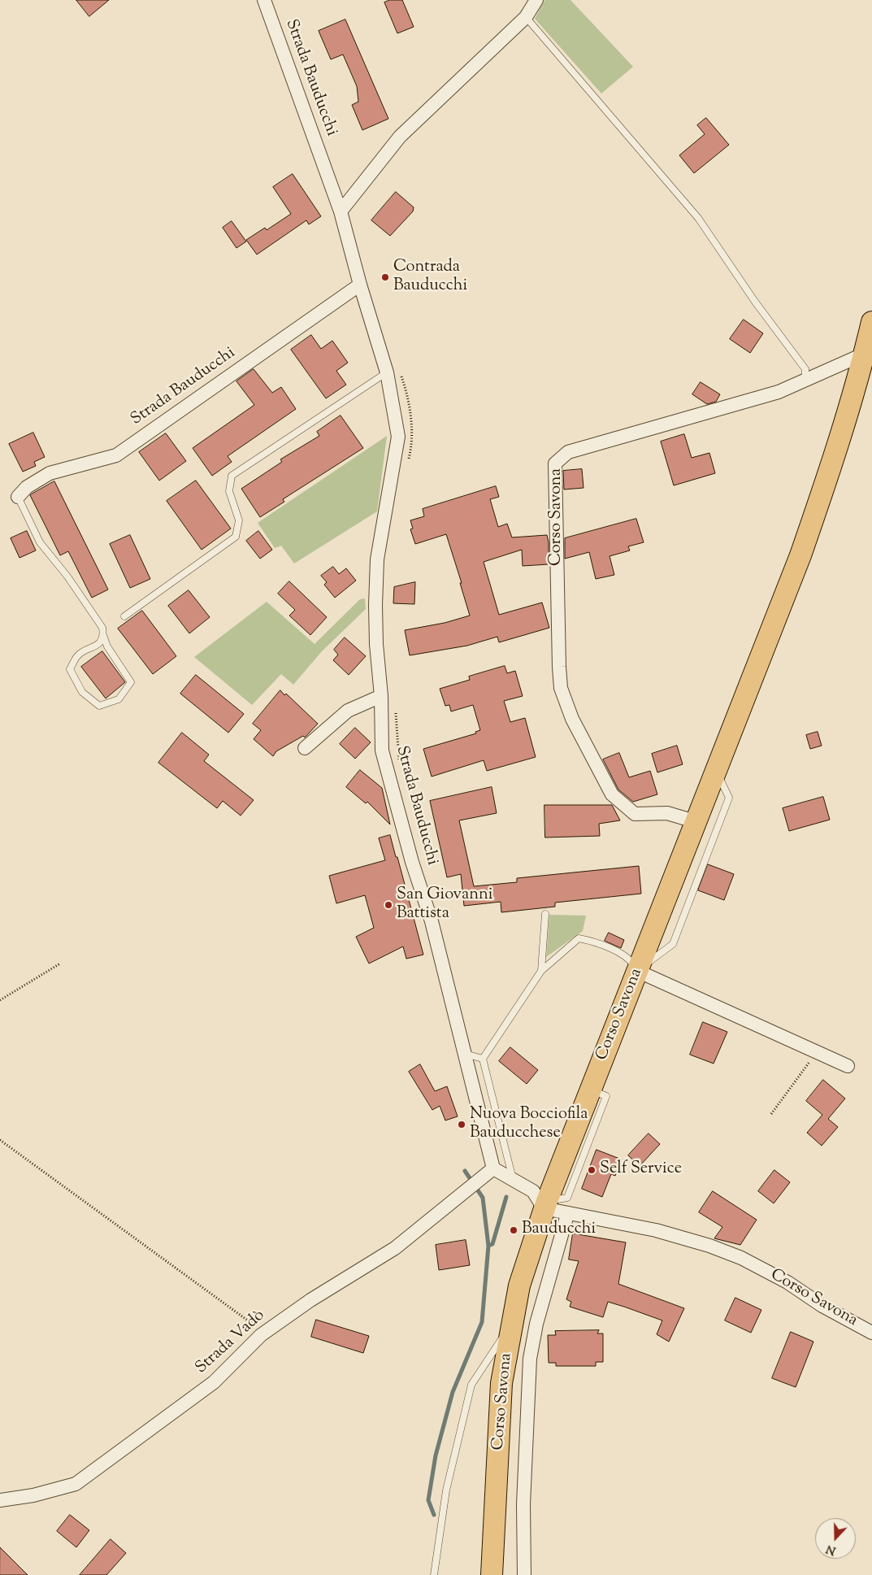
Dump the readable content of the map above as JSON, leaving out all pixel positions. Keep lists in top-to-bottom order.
{
  "streets": {
    "main road": ["Corso Savona"],
    "street": ["Strada Bauducchi", "Strada Vadò"]
  },
  "crossings": [
    ["Strada Bauducchi", "Strada Vadò"]
  ],
  "places": [
    "Contrada Bauducchi",
    "San Giovanni Battista",
    "Nuova Bocciofila Bauducchese",
    "Self Service",
    "Bauducchi"
  ],
  "north": "bottom"
}
